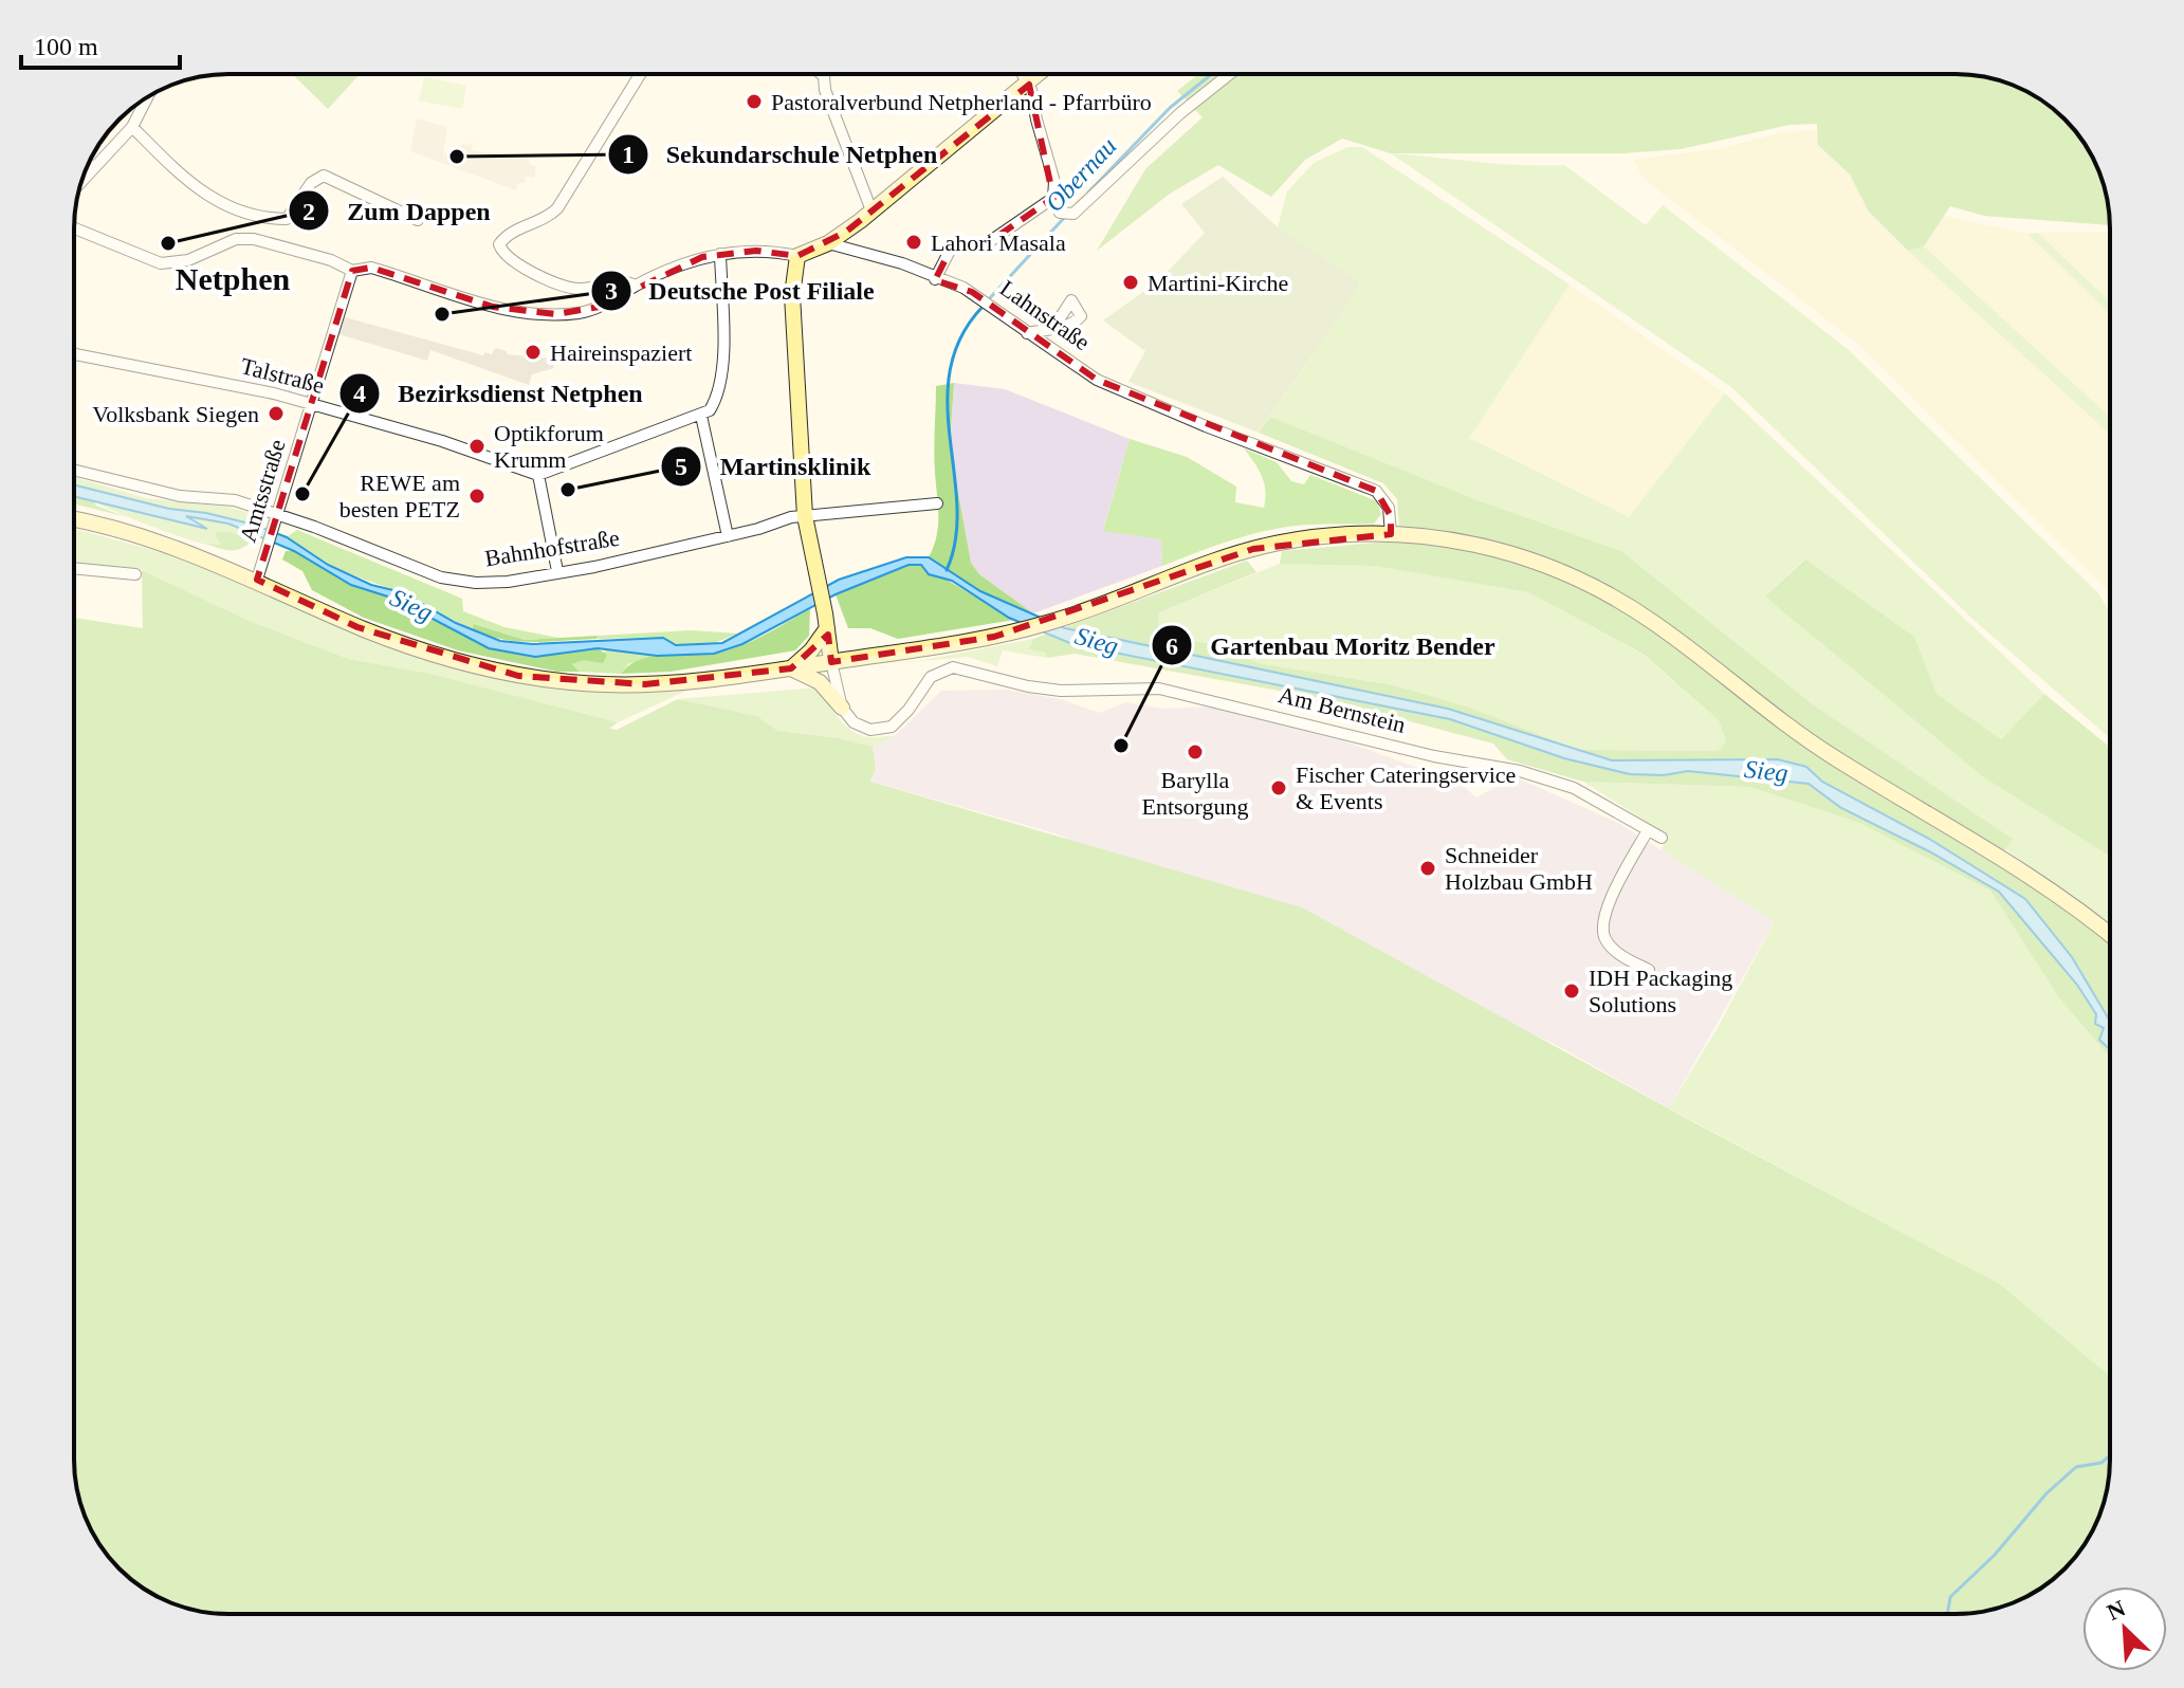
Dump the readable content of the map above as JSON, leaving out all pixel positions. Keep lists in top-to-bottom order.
{
  "streets": {
    "street": [
      "Lahnstraße",
      "Talstraße",
      "Amtsstraße",
      "Bahnhofstraße",
      "Am Bernstein"
    ]
  },
  "crossings": [
    ["Talstraße", "Amtsstraße"],
    ["Amtsstraße", "Bahnhofstraße"]
  ],
  "districts": ["Netphen"],
  "water": ["Obernau", "Sieg"],
  "places": [
    "Pastoralverbund Netpherland - Pfarrbüro",
    "Sekundarschule Netphen",
    "Lahori Masala",
    "Zum Dappen",
    "Martini-Kirche",
    "Deutsche Post Filiale",
    "Haireinspaziert",
    "Volksbank Siegen",
    "Optikforum Krumm",
    "Martinsklinik",
    "Bezirksdienst Netphen",
    "REWE am besten PETZ",
    "Gartenbau Moritz Bender",
    "Barylla Entsorgung",
    "Fischer Cateringservice & Events",
    "Schneider Holzbau GmbH",
    "IDH Packaging Solutions"
  ],
  "scale_bar": "100 m",
  "north": "top left"
}
